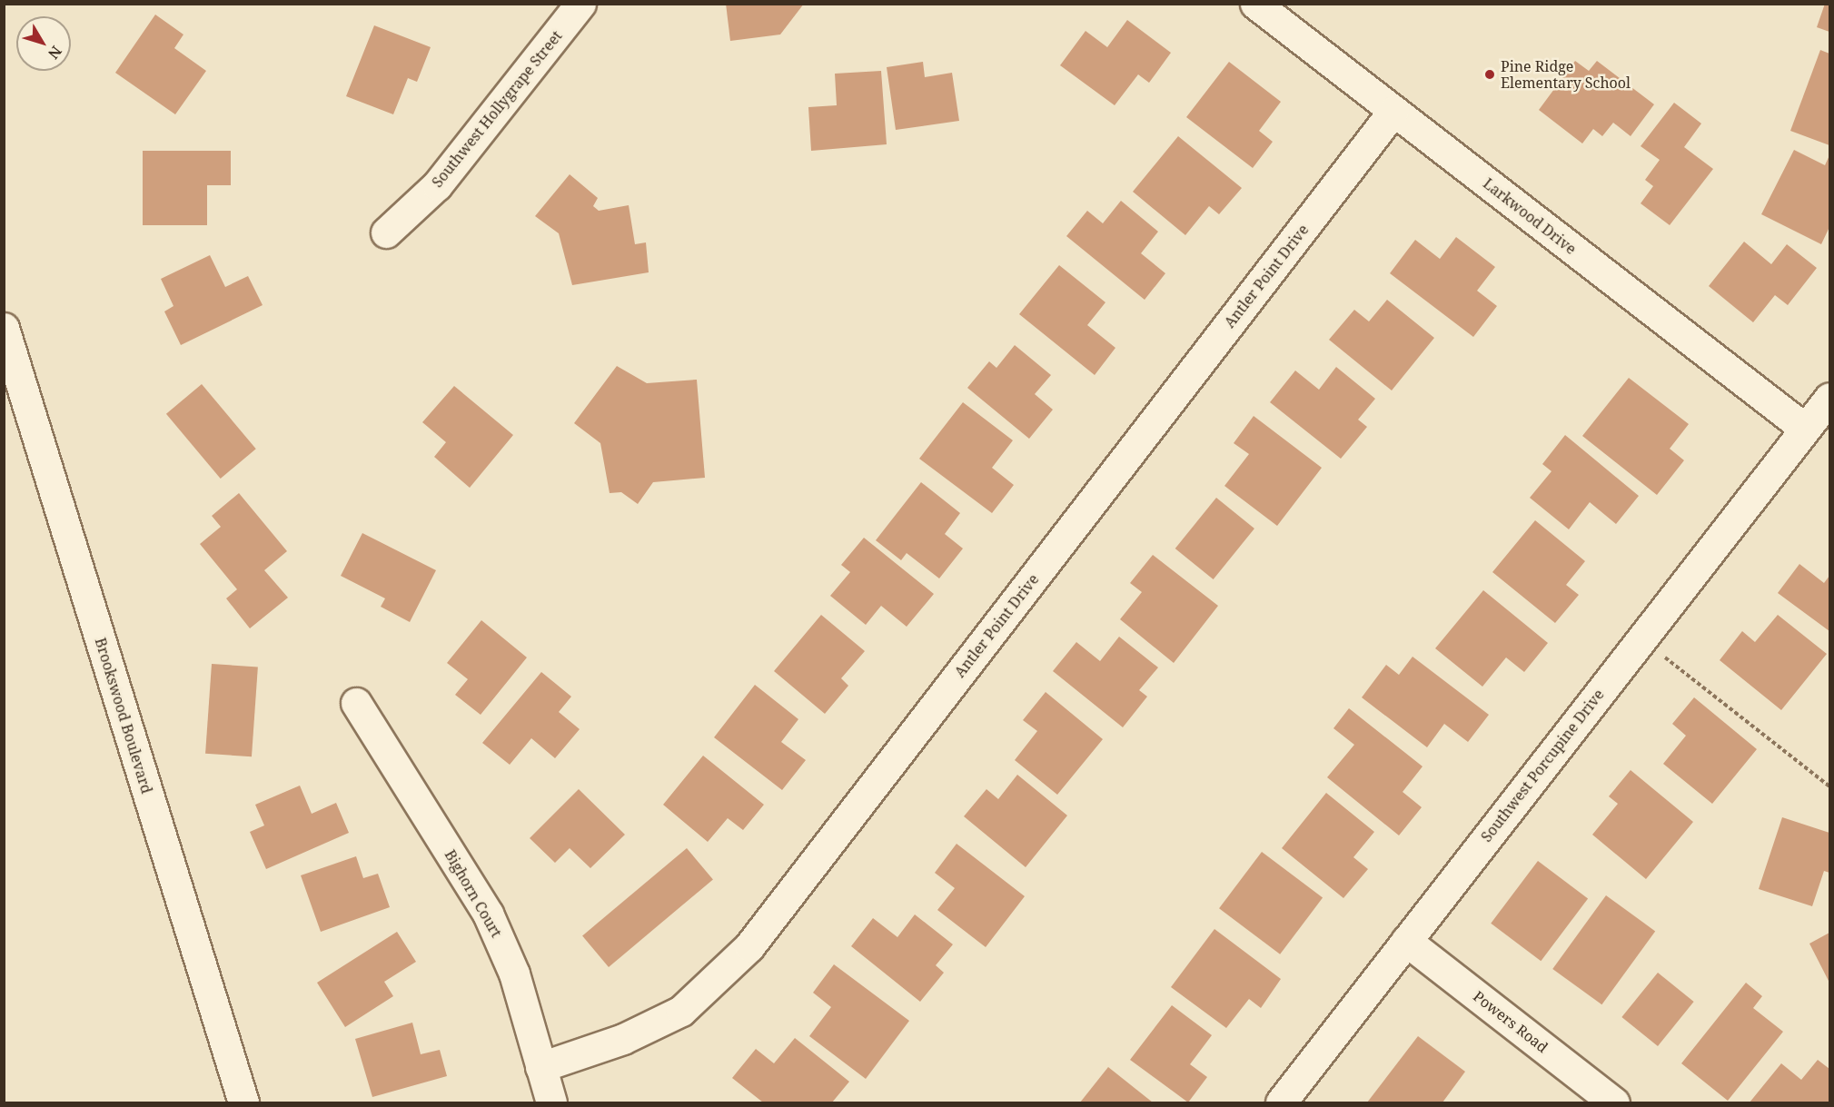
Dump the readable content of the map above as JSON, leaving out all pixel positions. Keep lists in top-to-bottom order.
{
  "streets": {
    "street": [
      "Southwest Hollygrape Street",
      "Larkwood Drive",
      "Antler Point Drive",
      "Brookswood Boulevard",
      "Southwest Porcupine Drive",
      "Bighorn Court",
      "Powers Road"
    ]
  },
  "crossings": [
    ["Larkwood Drive", "Antler Point Drive"],
    ["Larkwood Drive", "Southwest Porcupine Drive"],
    ["Antler Point Drive", "Bighorn Court"],
    ["Southwest Porcupine Drive", "Powers Road"]
  ],
  "places": ["Pine Ridge Elementary School"],
  "north": "bottom right"
}
